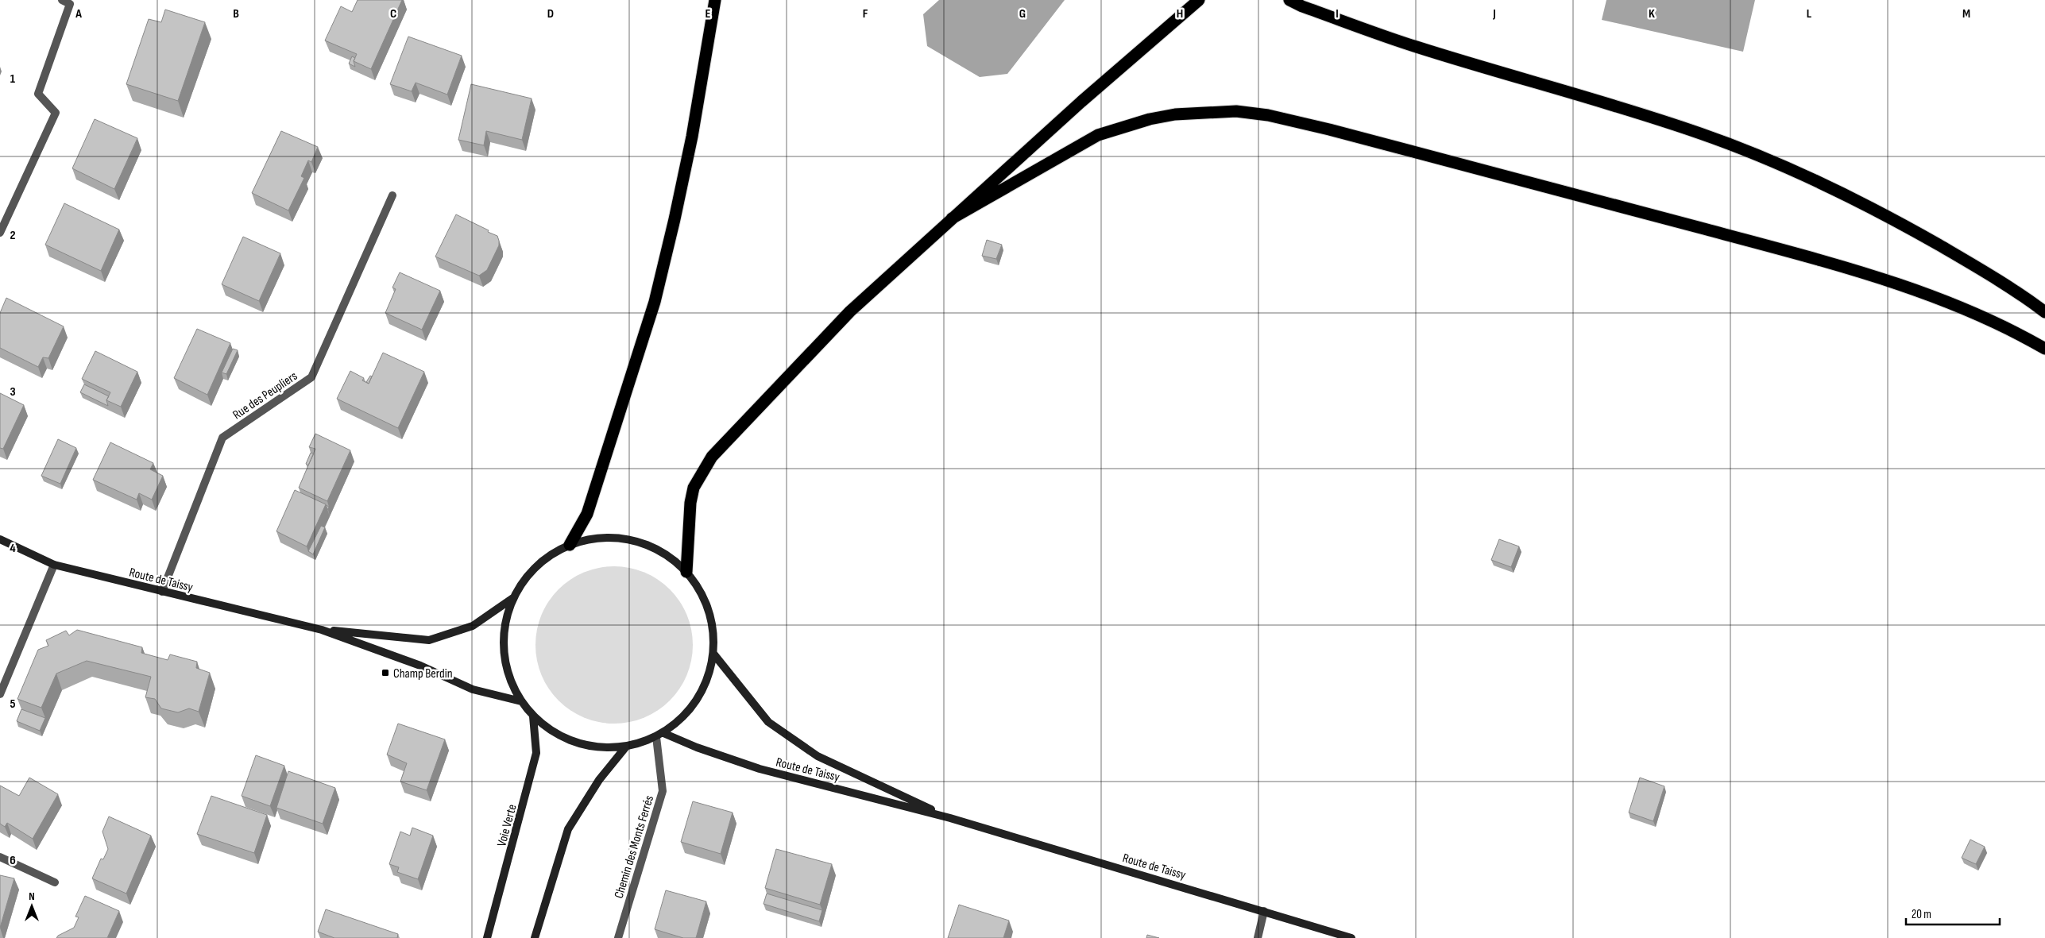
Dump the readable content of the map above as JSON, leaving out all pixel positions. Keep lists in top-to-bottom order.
{
  "streets": {
    "street": [
      "Rue des Peupliers",
      "Route de Taissy",
      "Voie Verte",
      "Chemin des Monts Ferrés"
    ]
  },
  "crossings": [
    ["Rue des Peupliers", "Route de Taissy"],
    ["Route de Taissy", "Chemin des Monts Ferrés"]
  ],
  "places": {
    "transit": ["Champ Berdin"]
  },
  "scale_bar": "20 m",
  "north": "top",
  "grid": {
    "columns": [
      "A",
      "B",
      "C",
      "D",
      "E",
      "F",
      "G",
      "H",
      "I",
      "J",
      "K",
      "L",
      "M"
    ],
    "rows": [
      "1",
      "2",
      "3",
      "4",
      "5",
      "6"
    ]
  }
}
